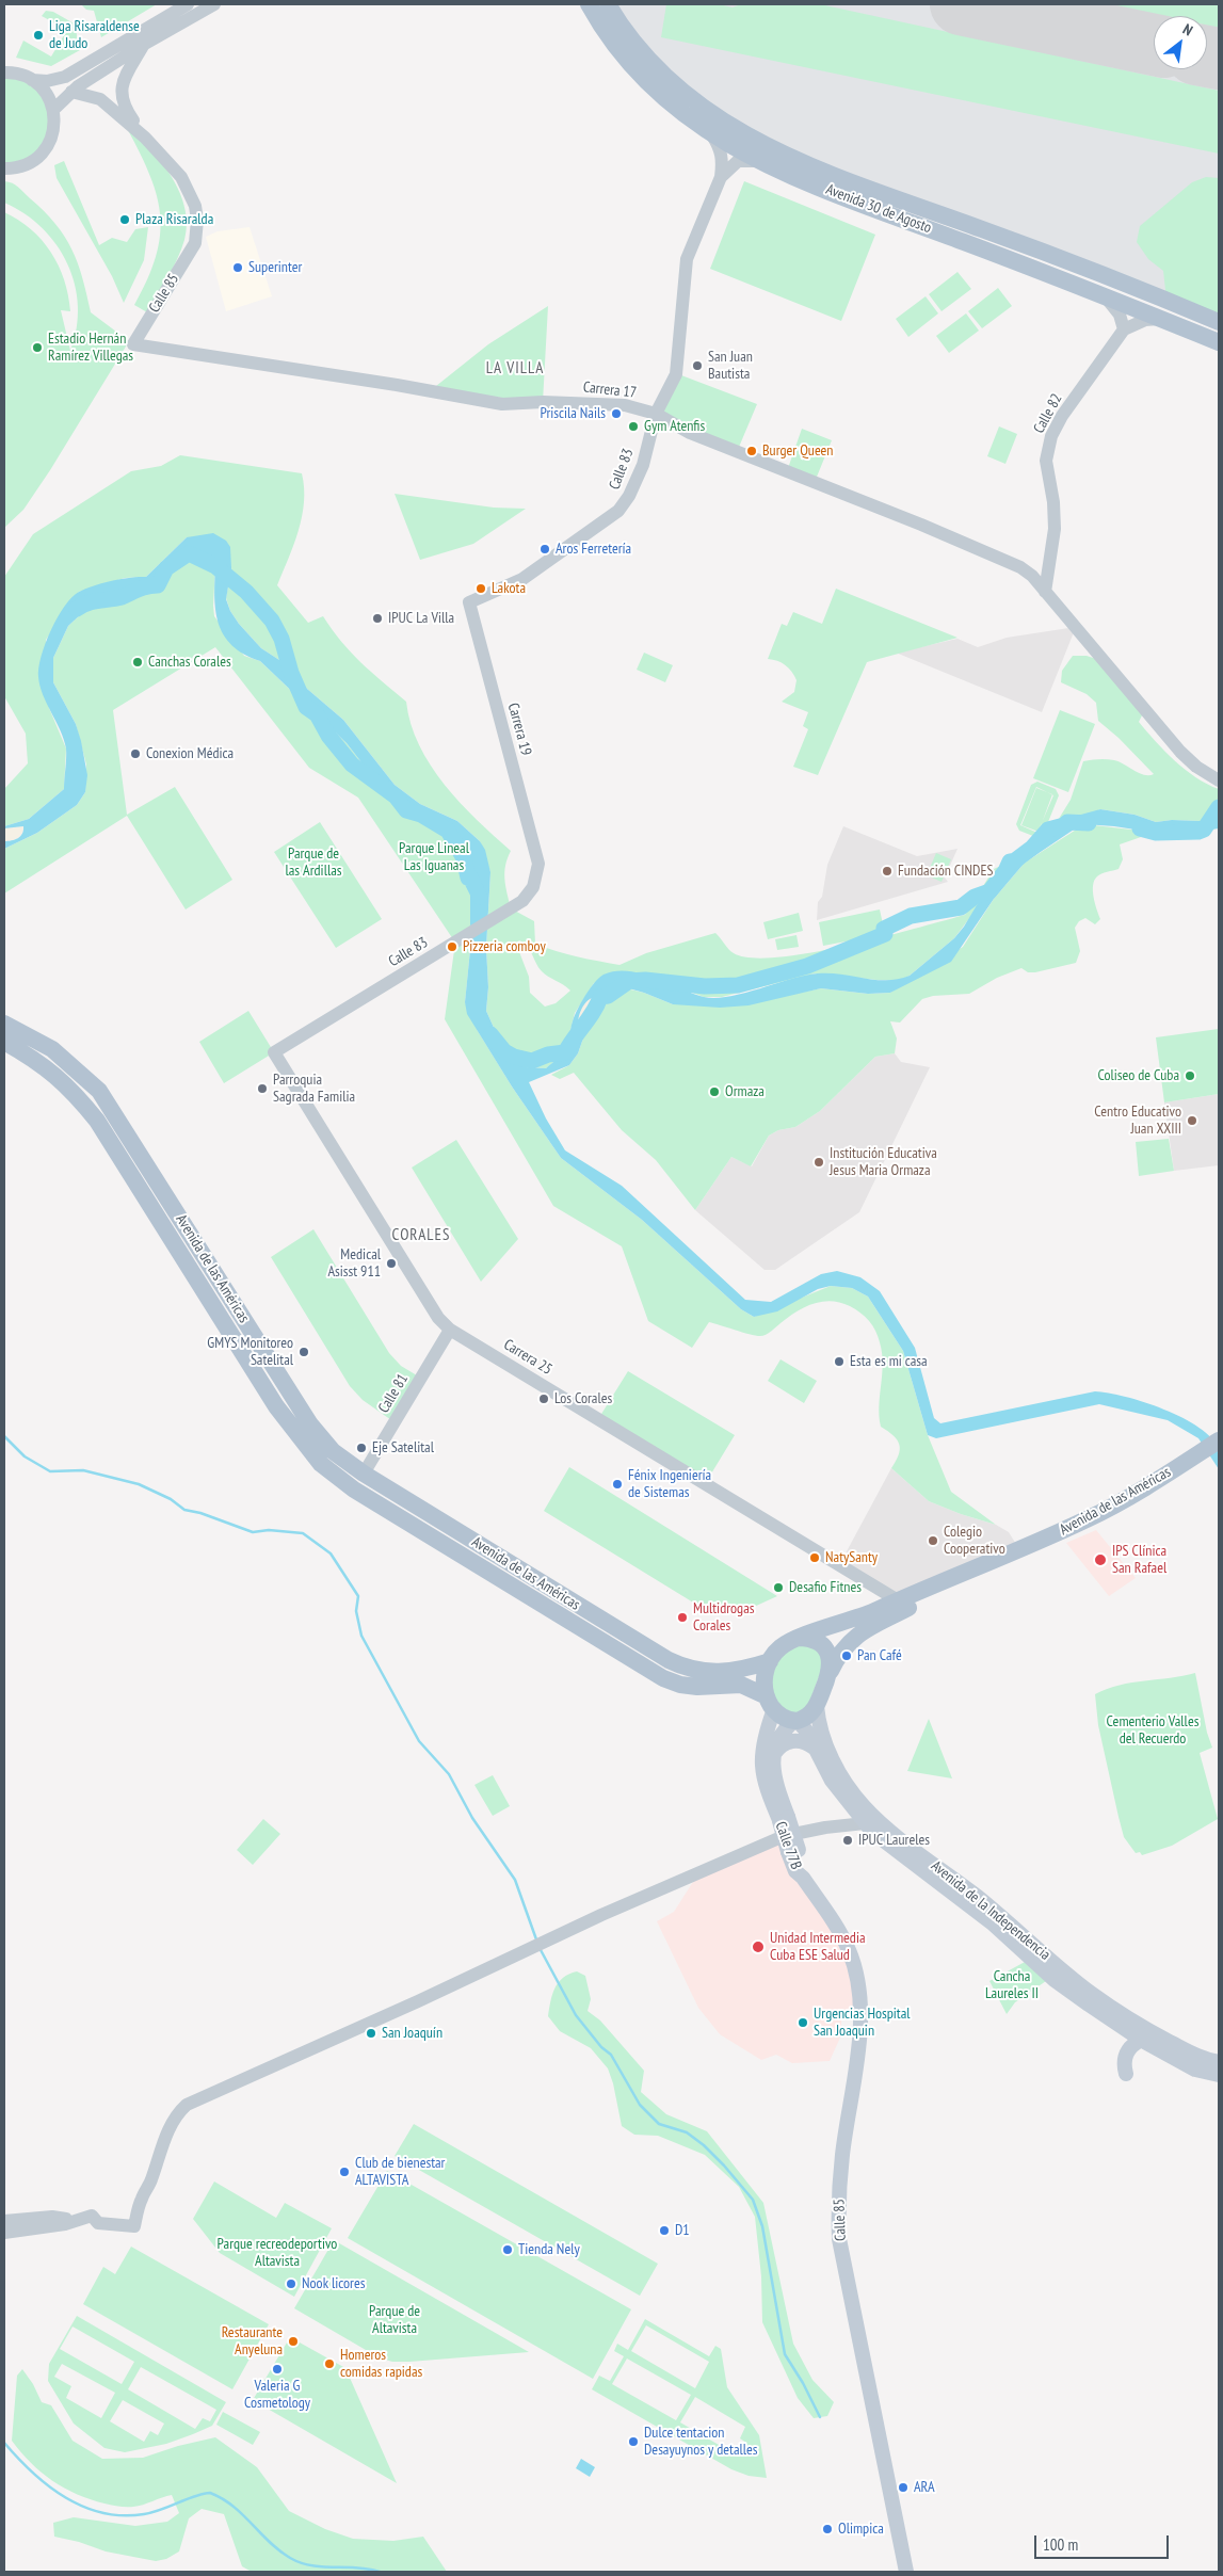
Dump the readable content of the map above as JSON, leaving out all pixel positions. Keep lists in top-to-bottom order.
{
  "streets": {
    "main road": [
      "Avenida 30 de Agosto",
      "Calle 85",
      "Avenida de las Américas",
      "Calle 77B",
      "Avenida de la Independencia"
    ],
    "street": [
      "Carrera 17",
      "Calle 82",
      "Calle 83",
      "Carrera 19",
      "Carrera 25",
      "Calle 81"
    ]
  },
  "crossings": [
    ["Avenida 30 de Agosto", "Calle 82"],
    ["Avenida 30 de Agosto", "Calle 83"],
    ["Calle 85", "Carrera 17"],
    ["Calle 85", "Calle 77B"],
    ["Carrera 17", "Calle 82"],
    ["Carrera 17", "Calle 83"],
    ["Calle 83", "Carrera 19"],
    ["Calle 83", "Carrera 25"],
    ["Avenida de las Américas", "Carrera 25"],
    ["Avenida de las Américas", "Calle 81"],
    ["Avenida de las Américas", "Calle 77B"],
    ["Avenida de las Américas", "Avenida de la Independencia"],
    ["Carrera 25", "Calle 81"],
    ["Calle 77B", "Avenida de la Independencia"]
  ],
  "districts": ["LA VILLA", "CORALES"],
  "parks": [
    "Parque Lineal Las Iguanas",
    "Parque de las Ardillas",
    "Cementerio Valles del Recuerdo",
    "Cancha Laureles II",
    "Parque recreodeportivo Altavista",
    "Parque de Altavista"
  ],
  "places": [
    "Liga Risaraldense de Judo",
    "Plaza Risaralda",
    "Superinter",
    "Estadio Hernán Ramírez Villegas",
    "San Juan Bautista",
    "Priscila Nails",
    "Gym Atenfis",
    "Burger Queen",
    "Aros Ferretería",
    "Lakota",
    "IPUC La Villa",
    "Canchas Corales",
    "Conexion Médica",
    "Fundación CINDES",
    "Pizzeria comboy",
    "Coliseo de Cuba",
    "Parroquia Sagrada Familia",
    "Ormaza",
    "Centro Educativo Juan XXIII",
    "Institución Educativa Jesus Maria Ormaza",
    "Medical Asisst 911",
    "GMYS Monitoreo Satelital",
    "Esta es mi casa",
    "Los Corales",
    "Eje Satelital",
    "Fénix Ingeniería de Sistemas",
    "Colegio Cooperativo",
    "NatySanty",
    "IPS Clínica San Rafael",
    "Desafio Fitnes",
    "Multidrogas Corales",
    "Pan Café",
    "IPUC Laureles",
    "Unidad Intermedia Cuba ESE Salud",
    "Urgencias Hospital San Joaquin",
    "San Joaquín",
    "Club de bienestar ALTAVISTA",
    "D1",
    "Tienda Nely",
    "Nook licores",
    "Restaurante Anyeluna",
    "Homeros comidas rapidas",
    "Valeria G Cosmetology",
    "Dulce tentacion Desayuynos y detalles",
    "ARA",
    "Olimpica"
  ],
  "scale_bar": "100 m",
  "north": "top right"
}
